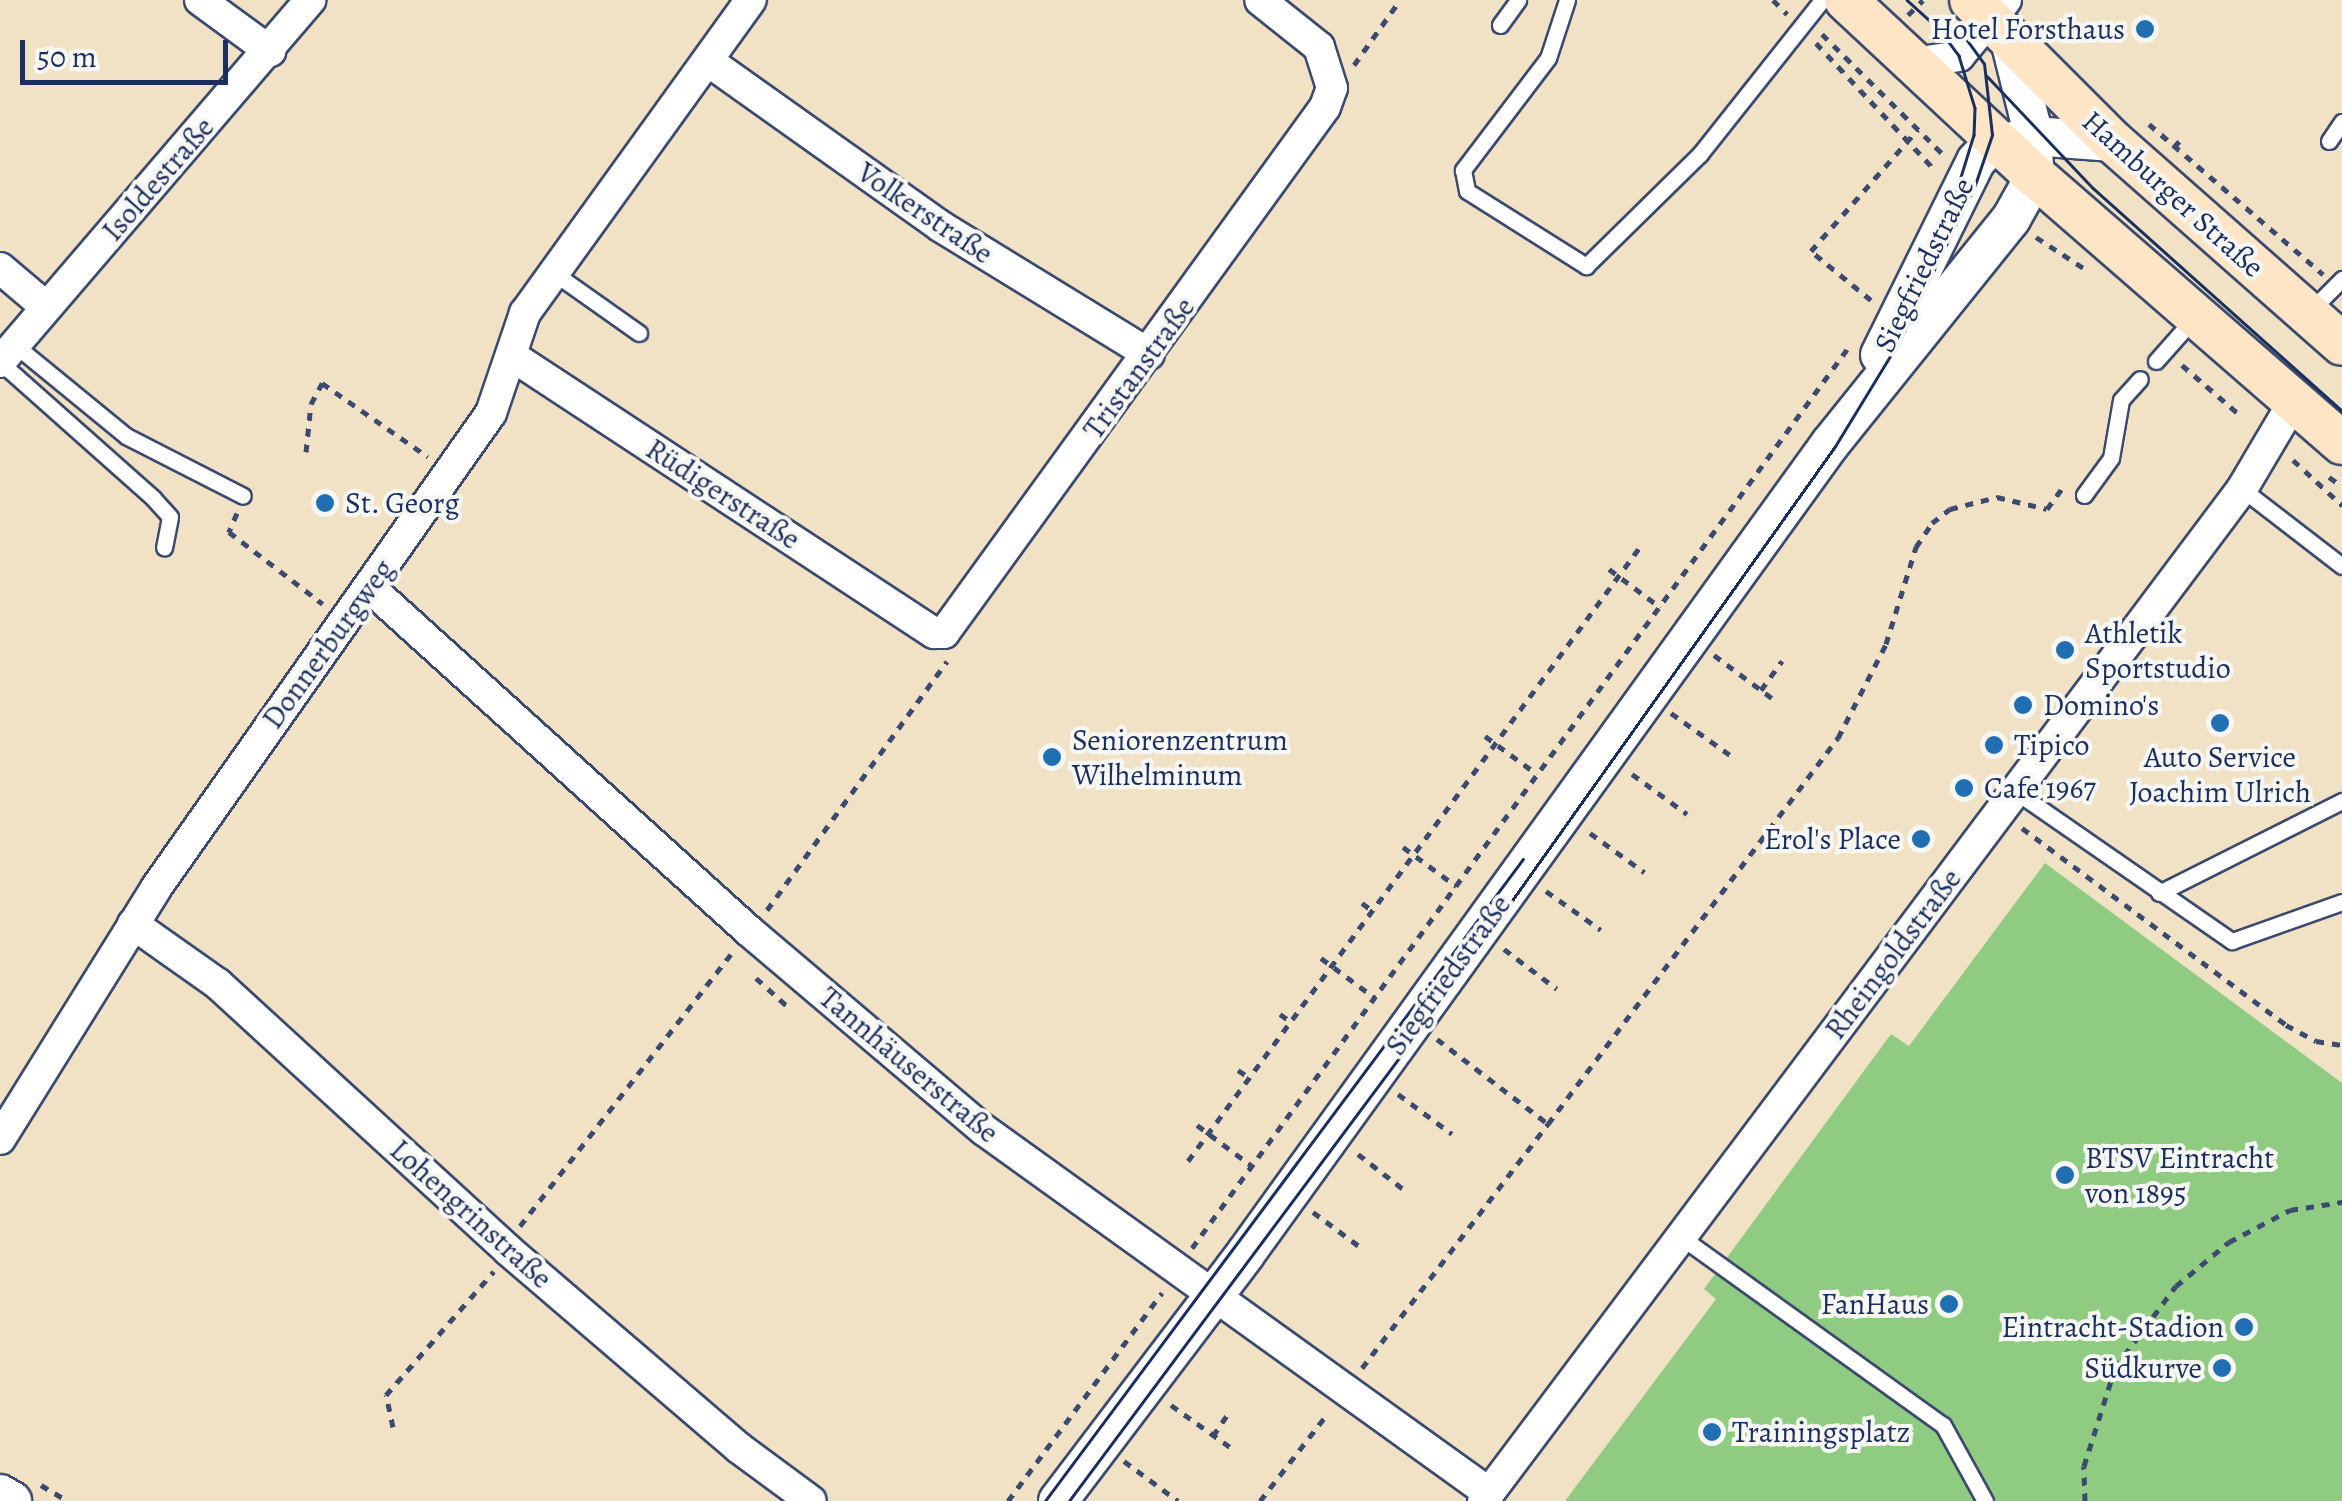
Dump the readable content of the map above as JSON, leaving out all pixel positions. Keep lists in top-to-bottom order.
{
  "streets": {
    "main road": ["Hamburger Straße"],
    "street": [
      "Isoldestraße",
      "Volkerstraße",
      "Siegfriedstraße",
      "Tristanstraße",
      "Rüdigerstraße",
      "Donnerburgweg",
      "Rheingoldstraße",
      "Tannhäuserstraße",
      "Lohengrinstraße"
    ]
  },
  "crossings": [
    ["Hamburger Straße", "Siegfriedstraße"],
    ["Volkerstraße", "Tristanstraße"],
    ["Volkerstraße", "Donnerburgweg"],
    ["Siegfriedstraße", "Tannhäuserstraße"],
    ["Tristanstraße", "Rüdigerstraße"],
    ["Rüdigerstraße", "Donnerburgweg"],
    ["Donnerburgweg", "Tannhäuserstraße"],
    ["Donnerburgweg", "Lohengrinstraße"],
    ["Rheingoldstraße", "Tannhäuserstraße"]
  ],
  "places": [
    "Hotel Forsthaus",
    "St. Georg",
    "Athletik Sportstudio",
    "Domino's",
    "Auto Service Joachim Ulrich",
    "Tipico",
    "Seniorenzentrum Wilhelminum",
    "Cafe 1967",
    "Erol's Place",
    "BTSV Eintracht von 1895",
    "FanHaus",
    "Eintracht-Stadion",
    "Südkurve",
    "Trainingsplatz"
  ],
  "scale_bar": "50 m"
}
